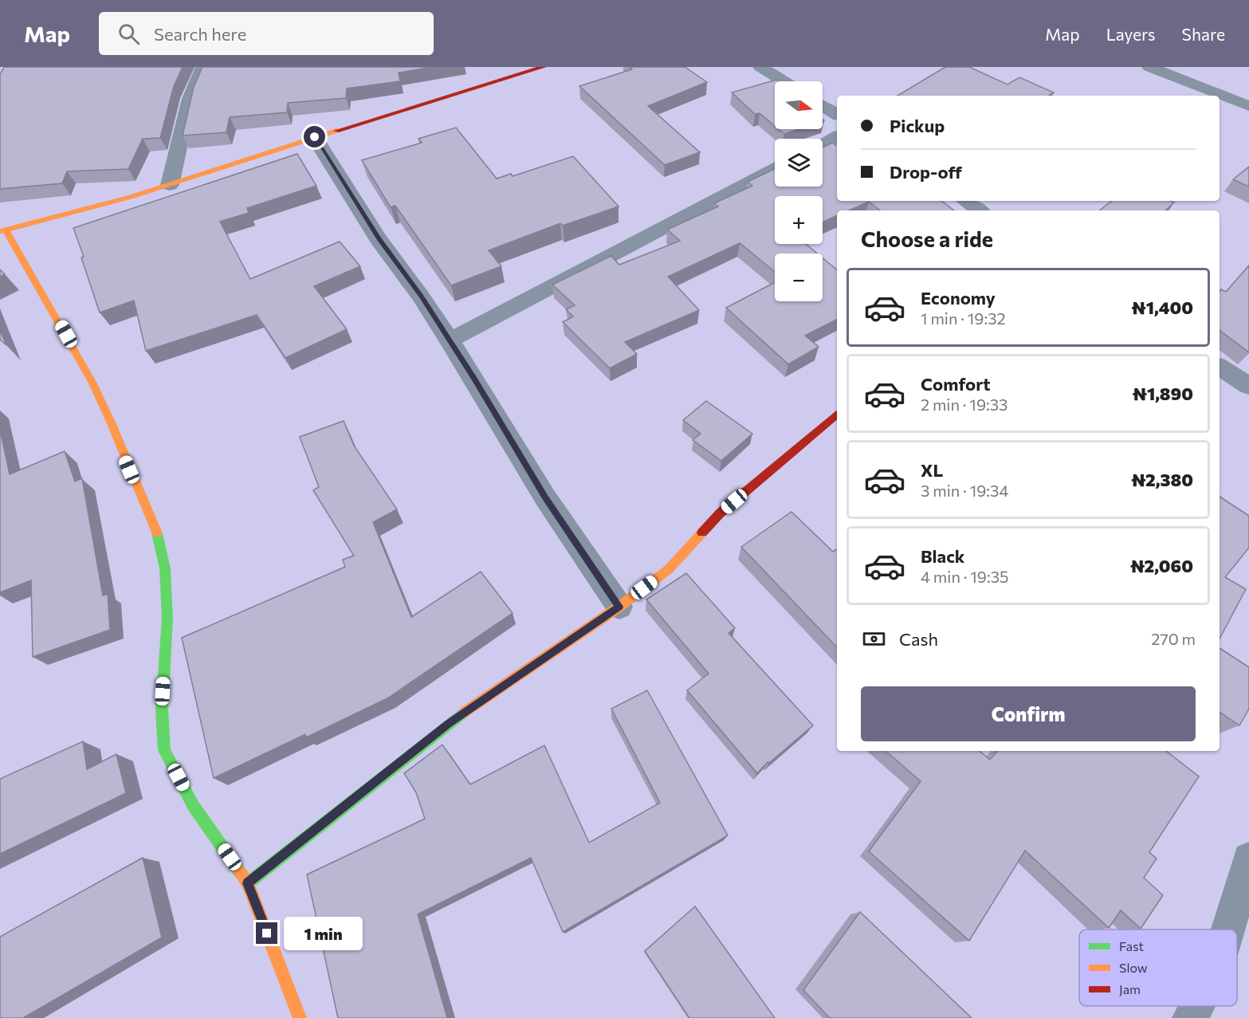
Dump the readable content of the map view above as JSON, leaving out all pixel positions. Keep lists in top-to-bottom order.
{
  "legend": ["Fast", "Slow", "Jam"],
  "north": "right",
  "page": {
    "header": "Map",
    "search": "Search here",
    "nav": ["Map", "Layers", "Share"],
    "map_buttons": ["+", "−"],
    "banner": ["Pickup", "Drop-off"],
    "heading": "Choose a ride",
    "list": [
      {
        "name": "Economy",
        "note": "1 min · 19:32",
        "value": "₦1,400"
      },
      {
        "name": "Comfort",
        "note": "2 min · 19:33",
        "value": "₦1,890"
      },
      {
        "name": "XL",
        "note": "3 min · 19:34",
        "value": "₦2,380"
      },
      {
        "name": "Black",
        "note": "4 min · 19:35",
        "value": "₦2,060"
      }
    ],
    "pay": ["Cash", "270 m"],
    "buttons": "Confirm",
    "bubble": "1 min"
  }
}
